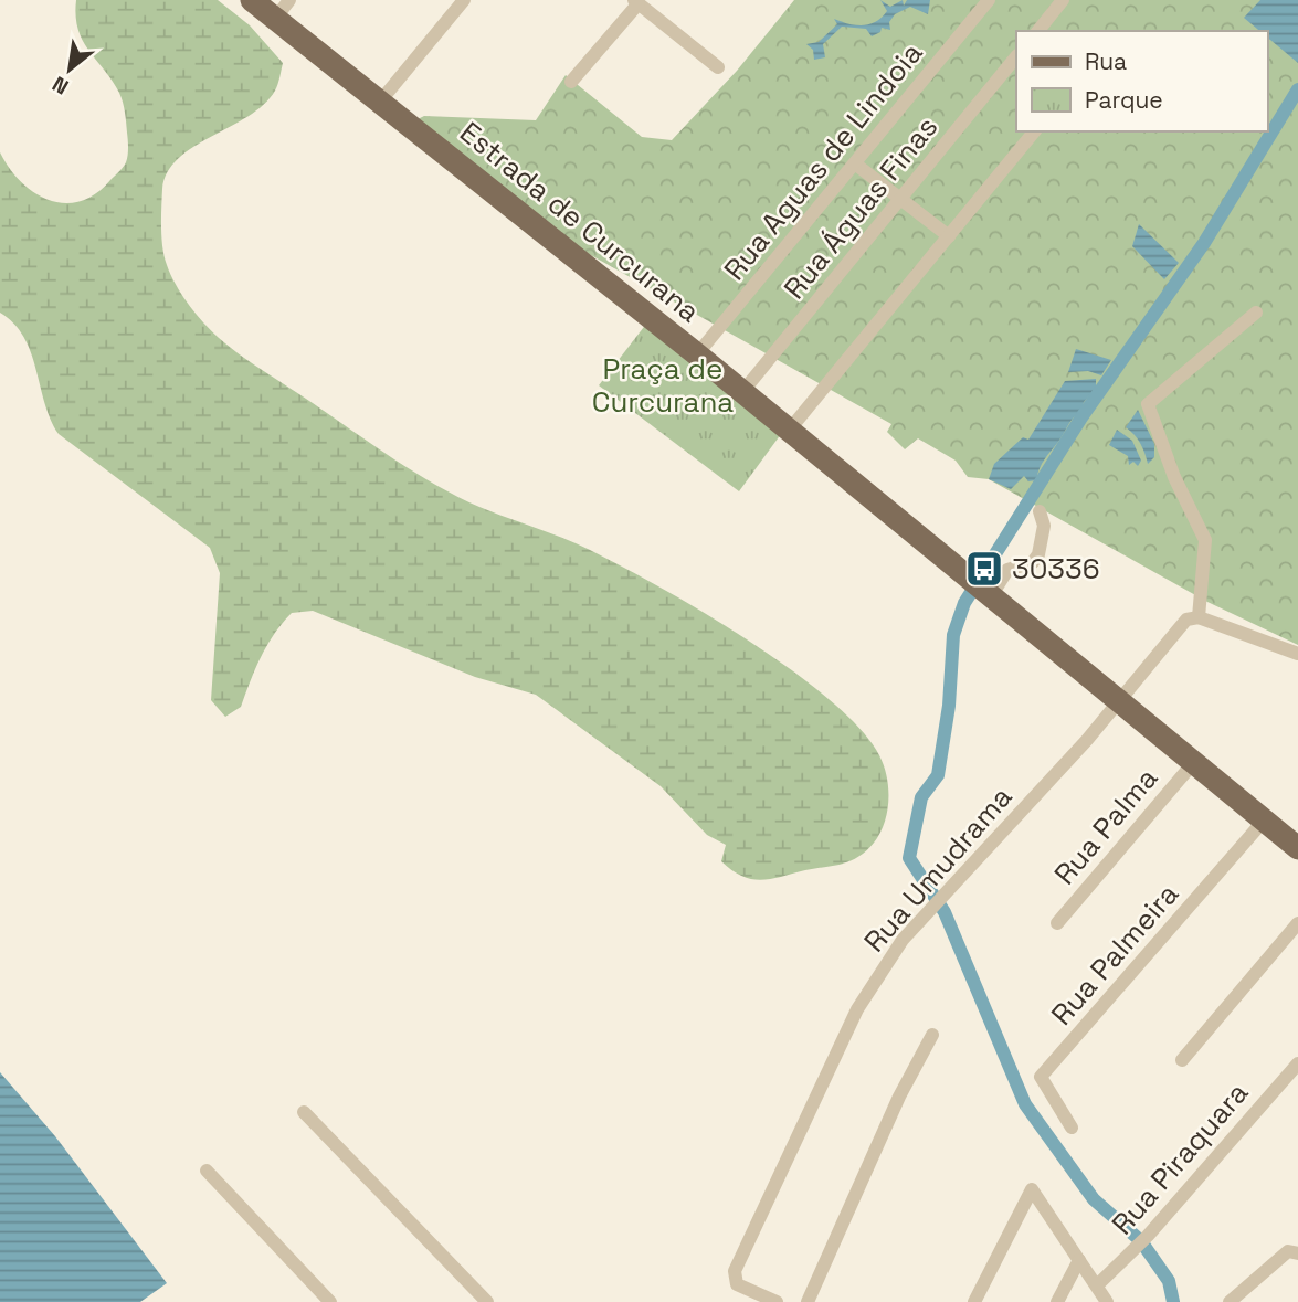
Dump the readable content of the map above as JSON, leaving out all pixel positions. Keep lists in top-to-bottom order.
{
  "streets": {
    "main road": ["Estrada de Curcurana"],
    "street": [
      "Rua Aguas de Lindoia",
      "Rua Águas Finas",
      "Rua Palma",
      "Rua Umudrama",
      "Rua Palmeira",
      "Rua Piraquara"
    ]
  },
  "crossings": [
    ["Rua Aguas de Lindoia", "Estrada de Curcurana"],
    ["Rua Águas Finas", "Estrada de Curcurana"],
    ["Estrada de Curcurana", "Rua Palma"],
    ["Estrada de Curcurana", "Rua Umudrama"],
    ["Estrada de Curcurana", "Rua Palmeira"]
  ],
  "parks": ["Praça de Curcurana"],
  "places": {
    "bus stop": ["30336"]
  },
  "legend": ["Rua", "Parque"],
  "north": "bottom left"
}
